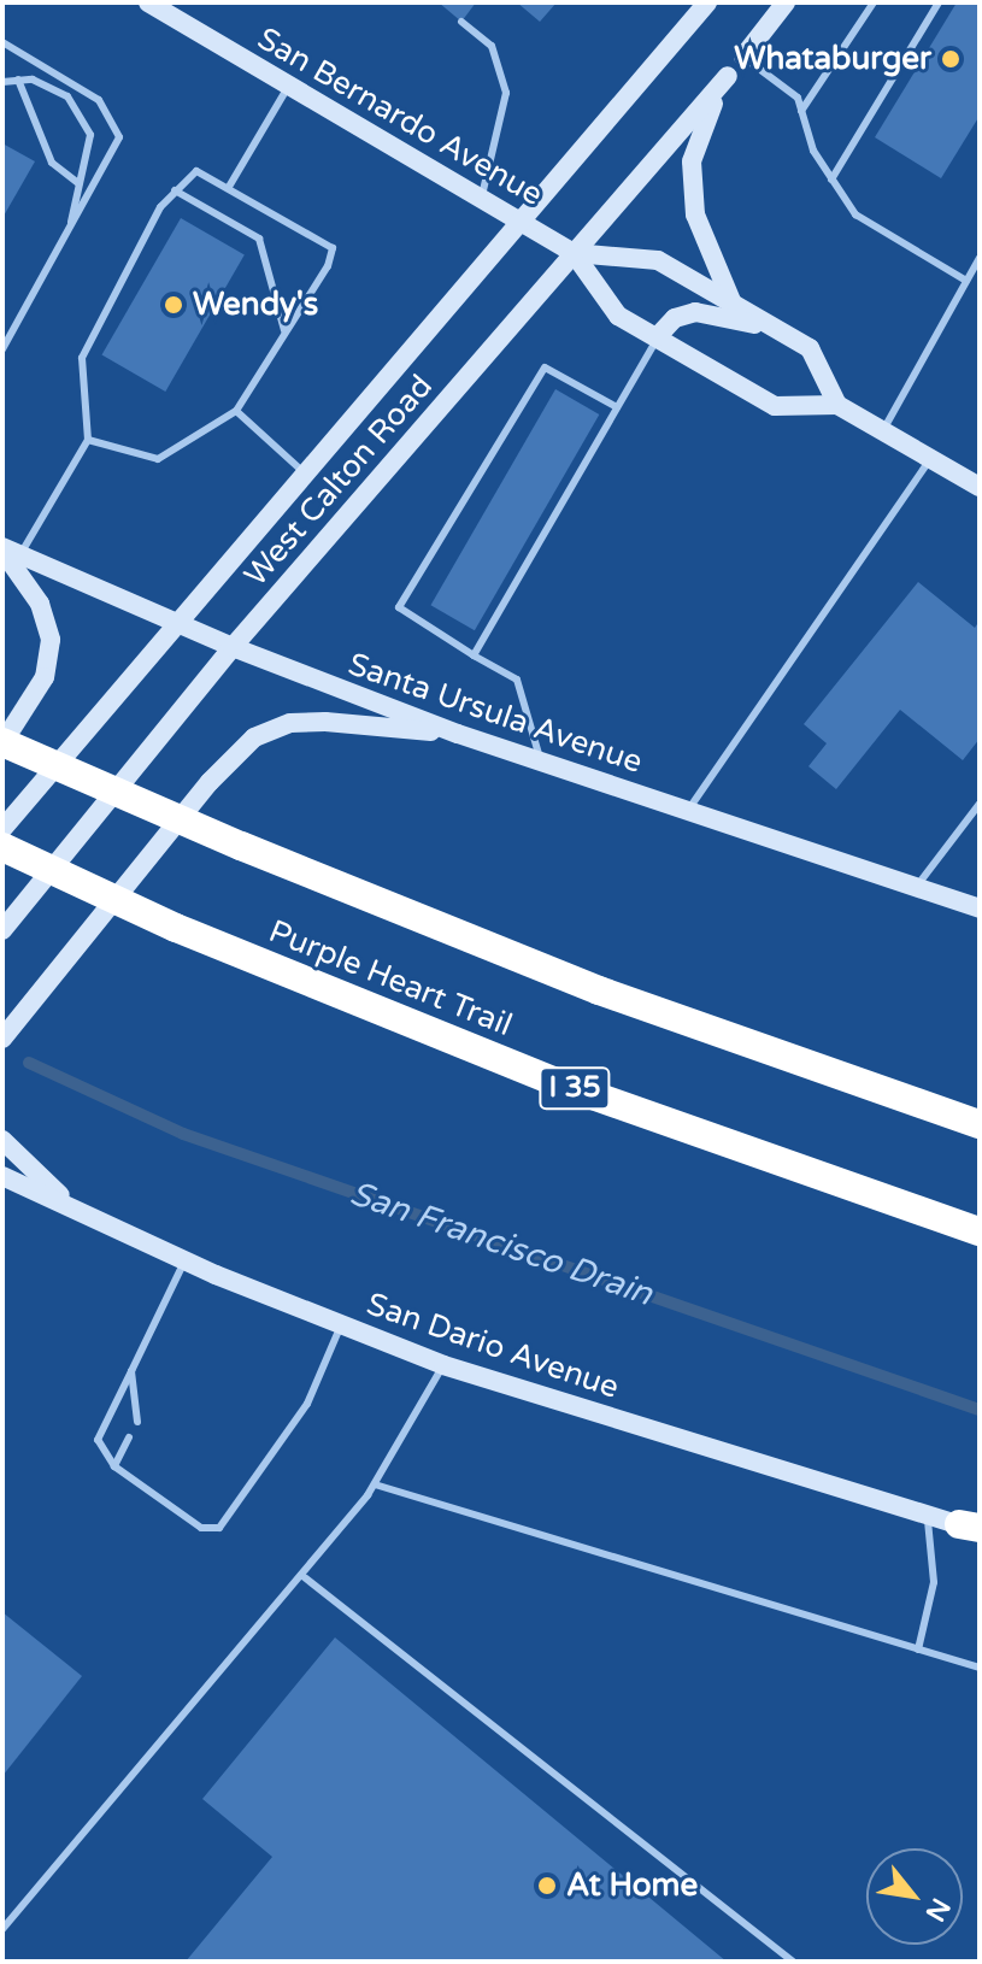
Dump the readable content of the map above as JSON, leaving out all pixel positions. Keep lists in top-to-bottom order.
{
  "streets": {
    "highway": ["Purple Heart Trail", "I 35"],
    "main road": [
      "San Bernardo Avenue",
      "West Calton Road",
      "Santa Ursula Avenue",
      "San Dario Avenue"
    ]
  },
  "crossings": [
    ["San Bernardo Avenue", "West Calton Road"],
    ["West Calton Road", "Santa Ursula Avenue"]
  ],
  "water": ["San Francisco Drain"],
  "places": ["Whataburger", "Wendy's", "At Home"],
  "north": "bottom right"
}
